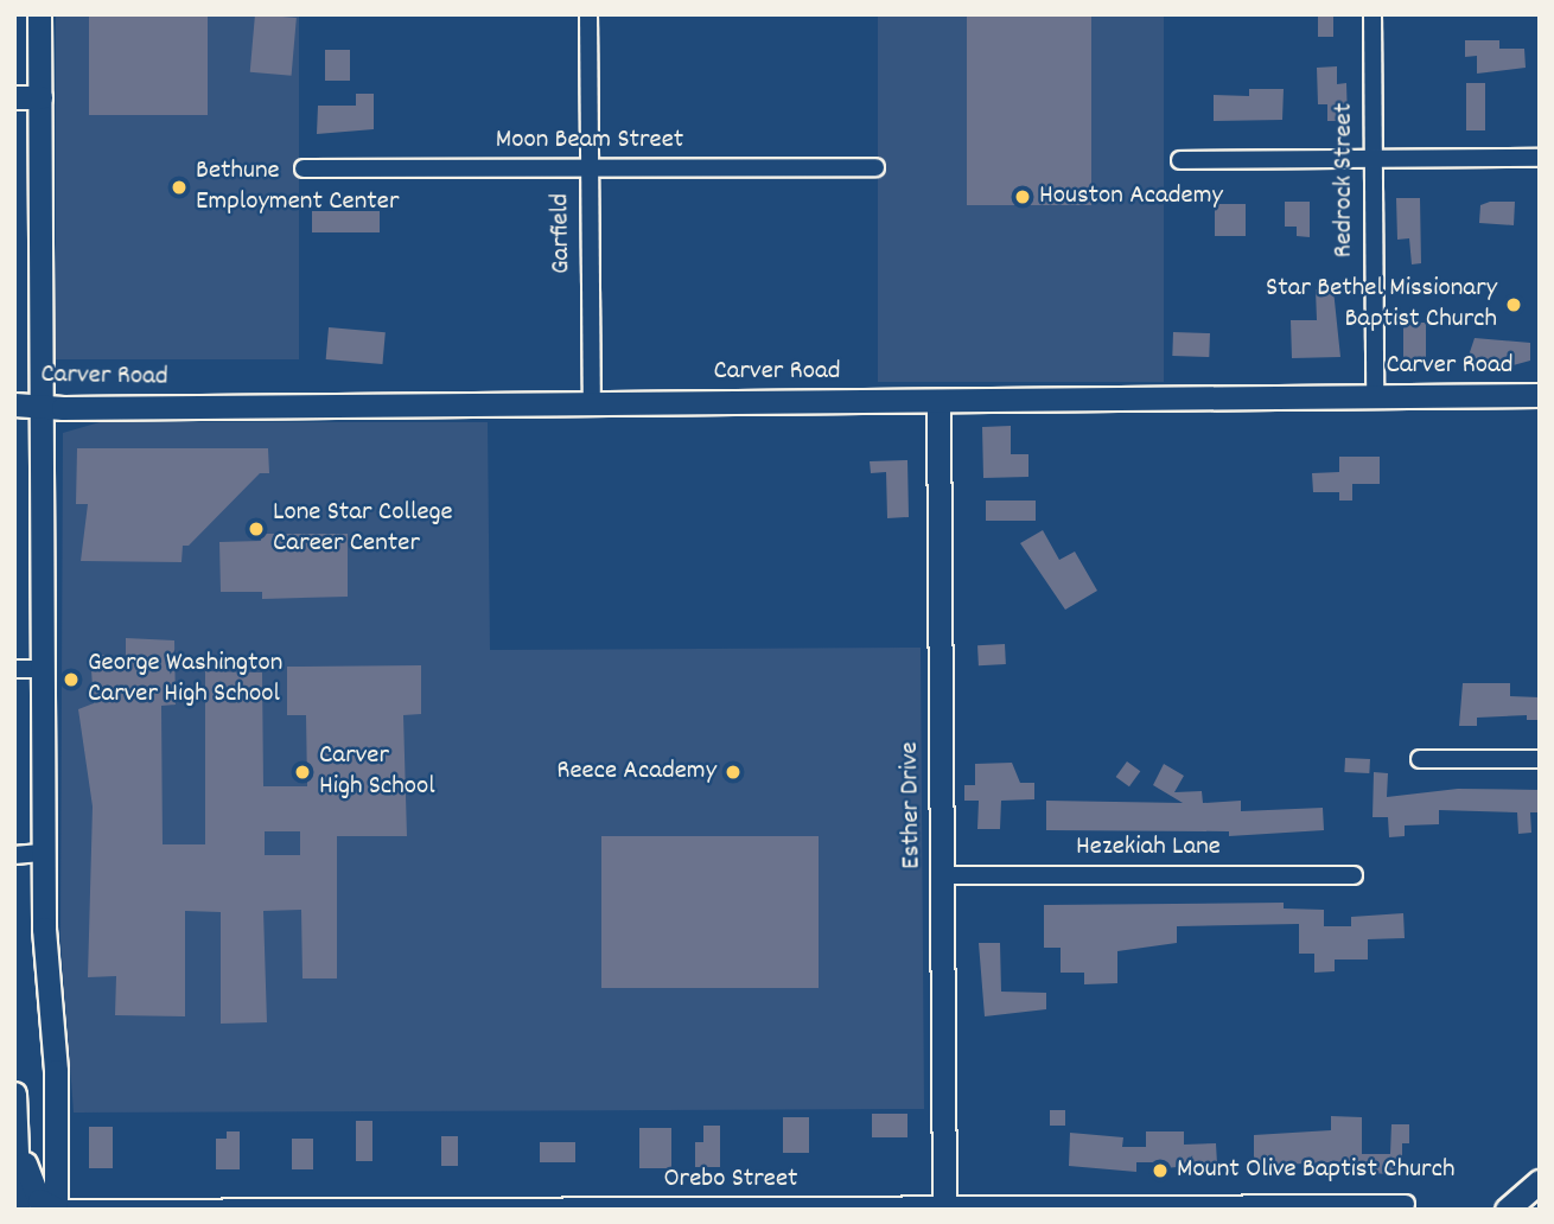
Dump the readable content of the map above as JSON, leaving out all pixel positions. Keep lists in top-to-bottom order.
{
  "streets": {
    "street": [
      "Moon Beam Street",
      "Redrock Street",
      "Garfield",
      "Carver Road",
      "Esther Drive",
      "Hezekiah Lane",
      "Orebo Street"
    ]
  },
  "crossings": [
    ["Moon Beam Street", "Garfield"],
    ["Redrock Street", "Carver Road"],
    ["Garfield", "Carver Road"],
    ["Carver Road", "Esther Drive"],
    ["Esther Drive", "Hezekiah Lane"],
    ["Esther Drive", "Orebo Street"]
  ],
  "places": [
    "Bethune Employment Center",
    "Houston Academy",
    "Star Bethel Missionary Baptist Church",
    "Lone Star College Career Center",
    "George Washington Carver High School",
    "Carver High School",
    "Reece Academy",
    "Mount Olive Baptist Church"
  ]
}
